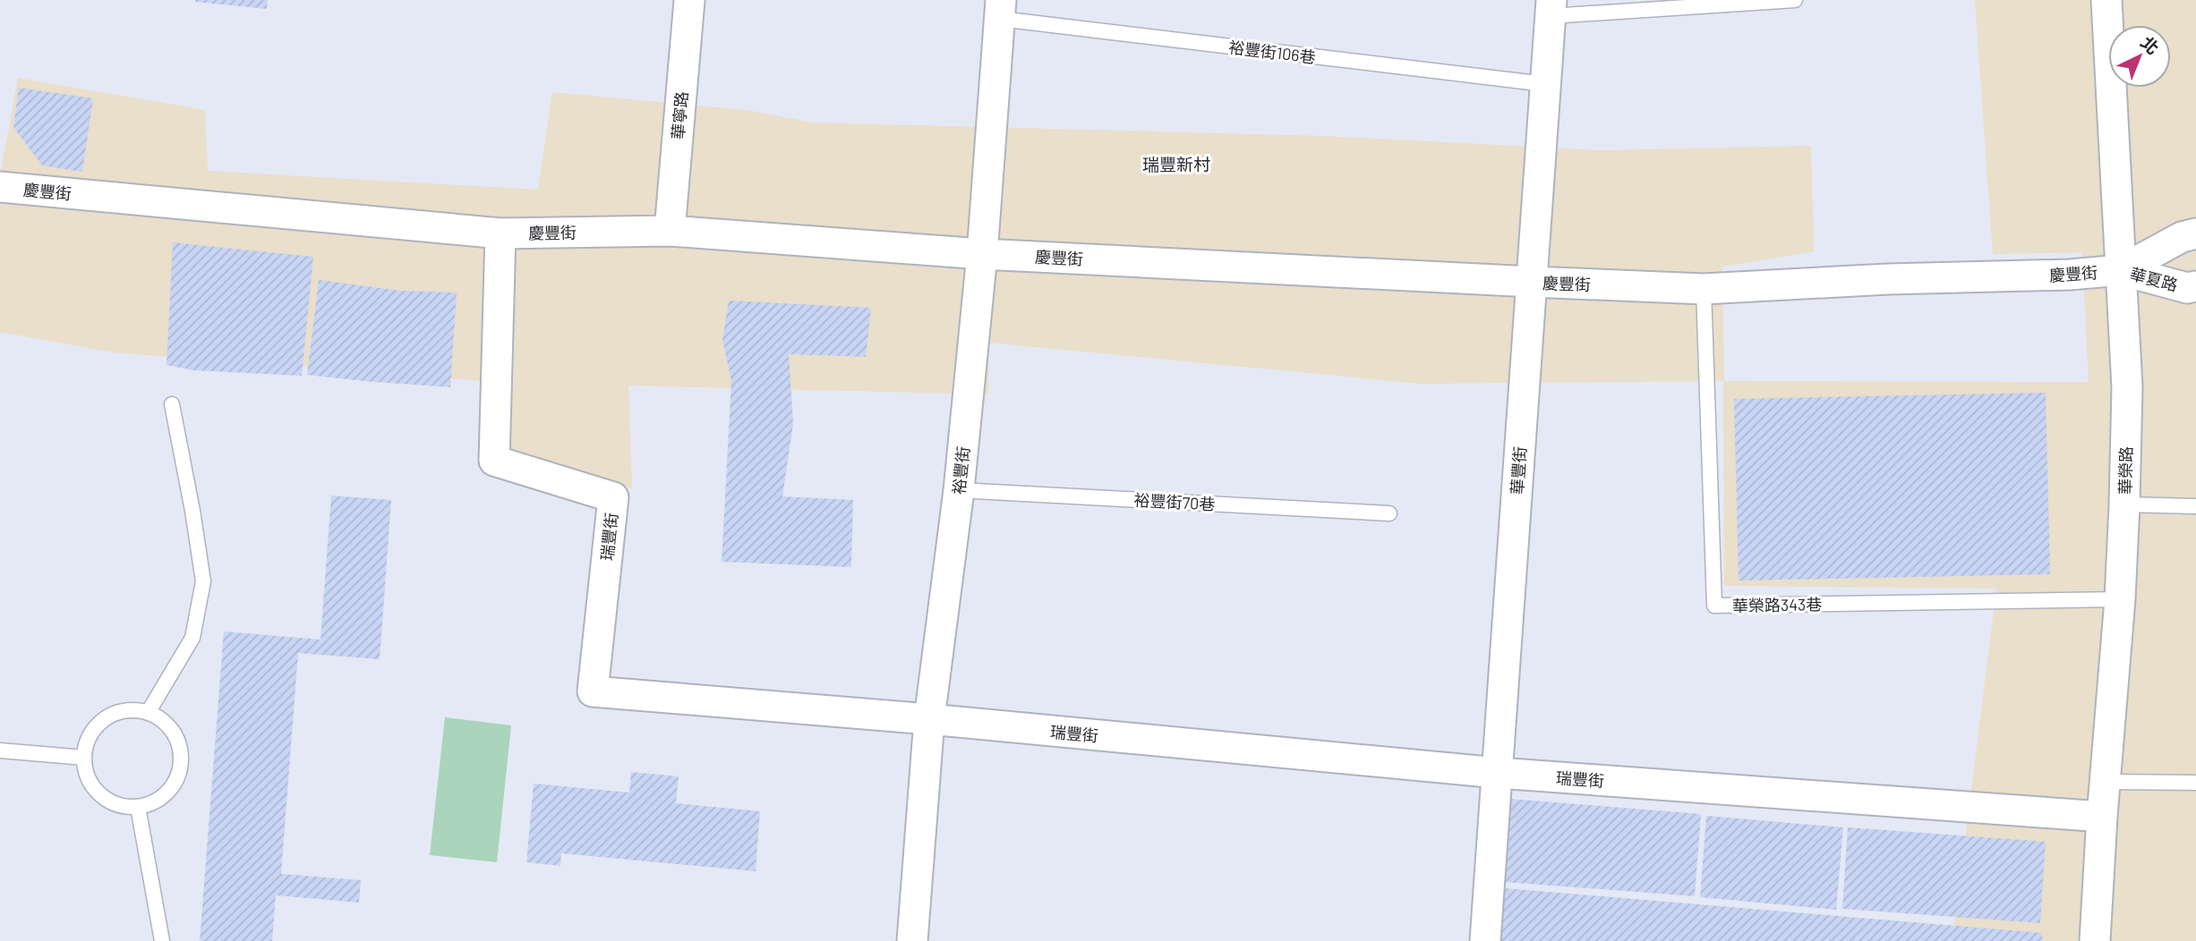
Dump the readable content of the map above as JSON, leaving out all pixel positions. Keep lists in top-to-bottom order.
{
  "streets": {
    "street": [
      "華寧路",
      "慶豐街",
      "華夏路",
      "裕豐街",
      "華豐街",
      "華榮路",
      "瑞豐街"
    ],
    "lane": ["裕豐街106巷", "裕豐街70巷", "華榮路343巷"]
  },
  "crossings": [
    ["裕豐街106巷", "裕豐街"],
    ["裕豐街106巷", "華豐街"],
    ["華寧路", "慶豐街"],
    ["慶豐街", "華夏路"],
    ["慶豐街", "裕豐街"],
    ["慶豐街", "華豐街"],
    ["慶豐街", "華榮路"],
    ["慶豐街", "瑞豐街"],
    ["慶豐街", "華榮路343巷"],
    ["華夏路", "華榮路"],
    ["裕豐街", "裕豐街70巷"],
    ["裕豐街", "瑞豐街"],
    ["華豐街", "瑞豐街"],
    ["華榮路", "瑞豐街"],
    ["華榮路", "華榮路343巷"]
  ],
  "districts": ["瑞豐新村"],
  "north": "top right"
}
